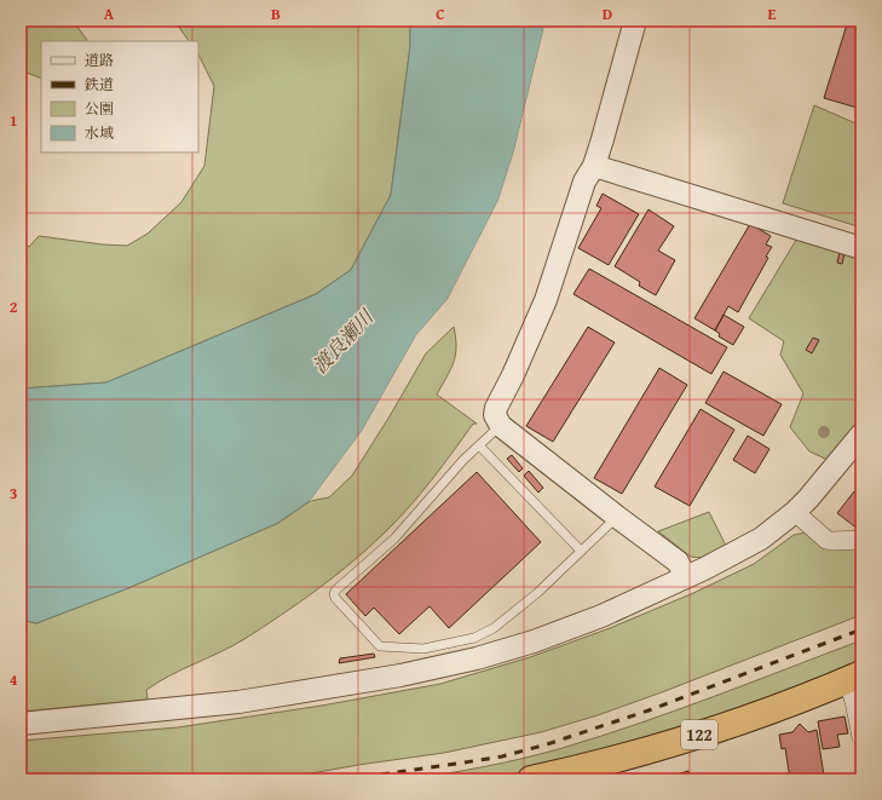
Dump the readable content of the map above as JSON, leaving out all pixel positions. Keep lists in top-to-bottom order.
{
  "streets": {
    "highway": ["122"]
  },
  "water": ["渡良瀬川"],
  "legend": [
    "道路",
    "鉄道",
    "公園",
    "水域"
  ],
  "grid": {
    "columns": [
      "A",
      "B",
      "C",
      "D",
      "E"
    ],
    "rows": [
      "1",
      "2",
      "3",
      "4"
    ]
  }
}
